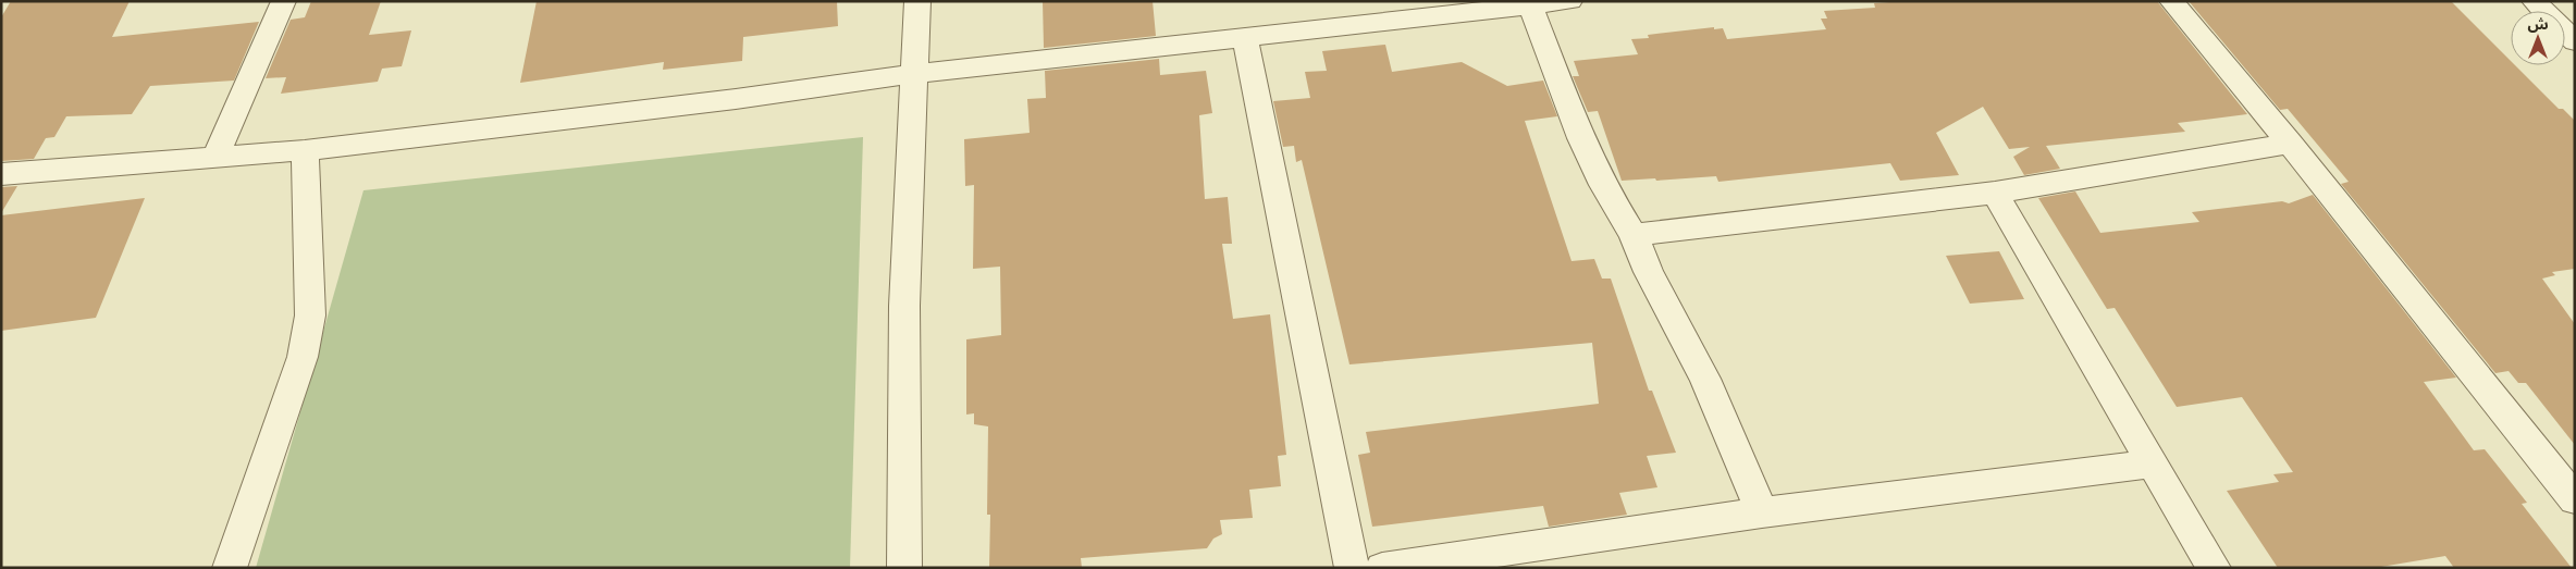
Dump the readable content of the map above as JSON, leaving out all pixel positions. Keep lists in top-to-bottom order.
{
  "north": "top"
}
